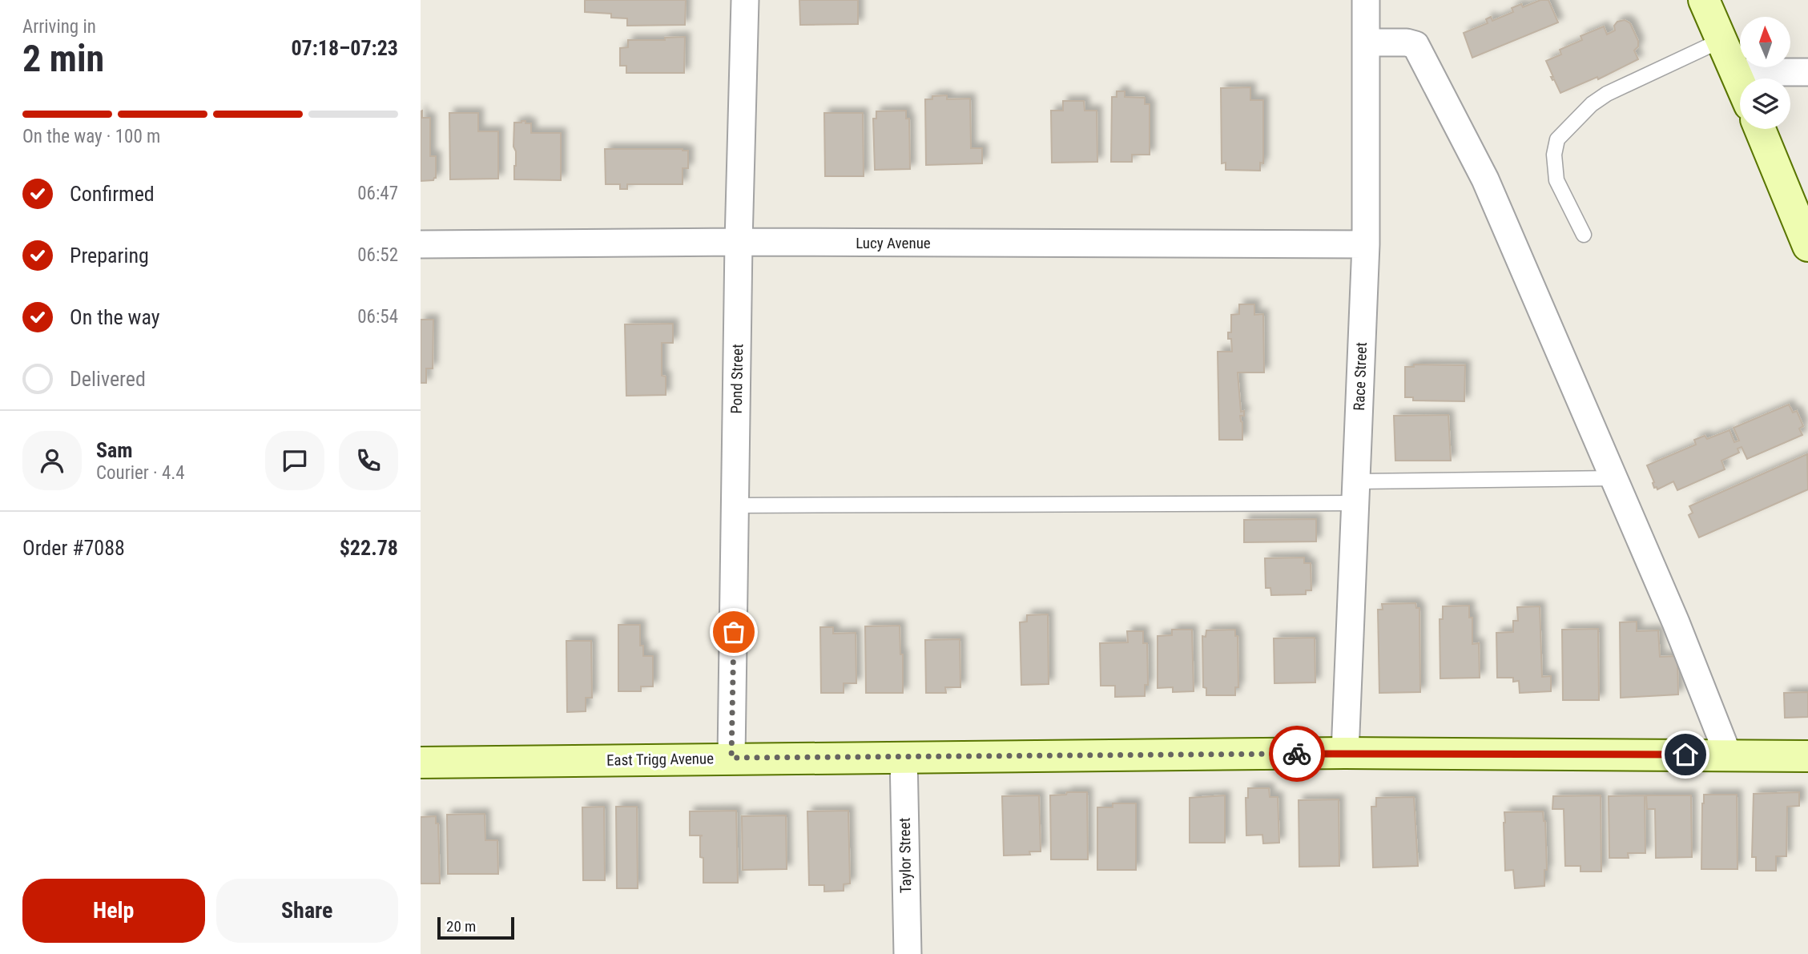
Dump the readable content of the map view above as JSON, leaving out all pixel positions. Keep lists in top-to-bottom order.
{
  "streets": {
    "street": [
      "Lucy Avenue",
      "Race Street",
      "Pond Street",
      "East Trigg Avenue",
      "Taylor Street"
    ]
  },
  "crossings": [
    ["Lucy Avenue", "Race Street"],
    ["Lucy Avenue", "Pond Street"],
    ["Race Street", "East Trigg Avenue"],
    ["Pond Street", "East Trigg Avenue"],
    ["East Trigg Avenue", "Taylor Street"]
  ],
  "scale_bar": "20 m",
  "north": "top",
  "page": {
    "heading": ["2 min", "Arriving in", "07:18–07:23"],
    "panel": [
      "Sam",
      "Courier · 4.4",
      "Order #7088",
      "$22.78"
    ],
    "bar": "On the way · 100 m",
    "list": [
      ["Confirmed", "06:47"],
      ["Preparing", "06:52"],
      ["On the way", "06:54"],
      "Delivered"
    ],
    "buttons": ["Help", "Share"],
    "scale": "20 m"
  }
}
